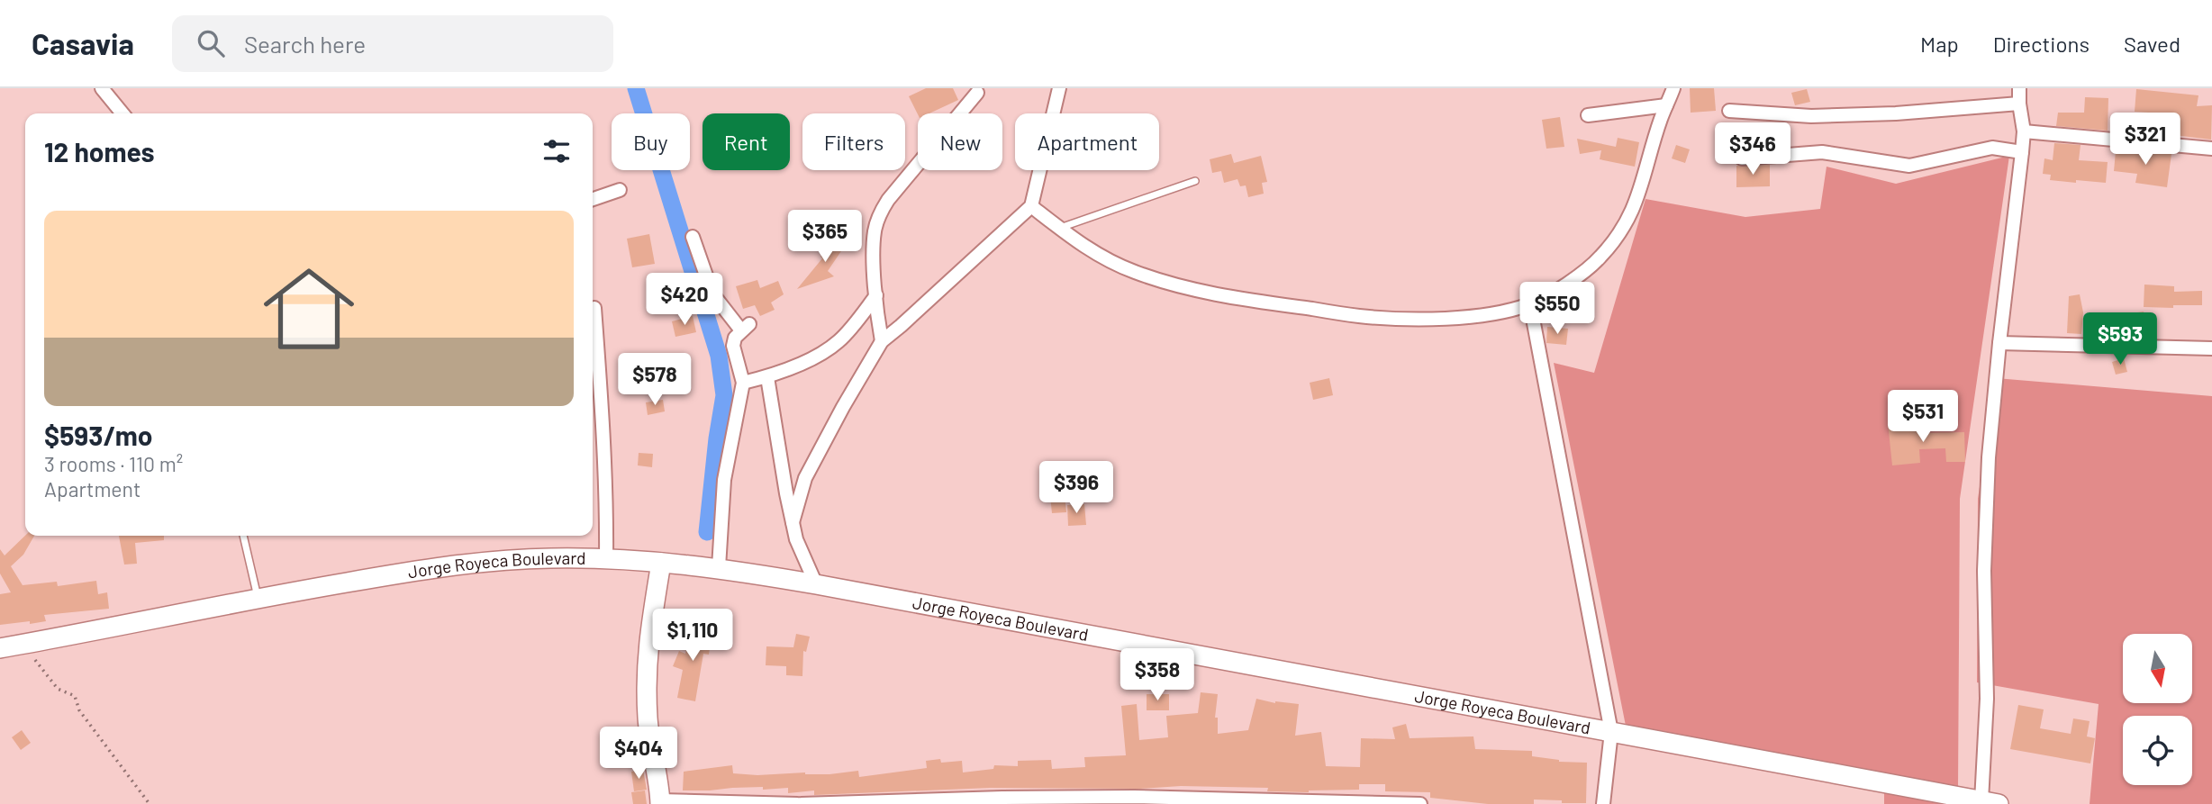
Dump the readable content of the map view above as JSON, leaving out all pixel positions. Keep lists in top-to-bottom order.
{
  "streets": {
    "street": ["Jorge Royeca Boulevard"]
  },
  "north": "bottom",
  "page": {
    "header": "Casavia",
    "search": "Search here",
    "nav": ["Map", "Directions", "Saved"],
    "price": [
      "$321",
      "$346",
      "$365",
      "$420",
      "$550",
      "$593",
      "$578",
      "$531",
      "$396",
      "$1,110",
      "$358",
      "$404"
    ],
    "chip": [
      "Buy",
      "Rent",
      "Filters",
      "New",
      "Apartment"
    ],
    "heading": "12 homes",
    "list": [
      {
        "name": "$593/mo",
        "note": "3 rooms · 110 m² · Apartment"
      }
    ]
  }
}
